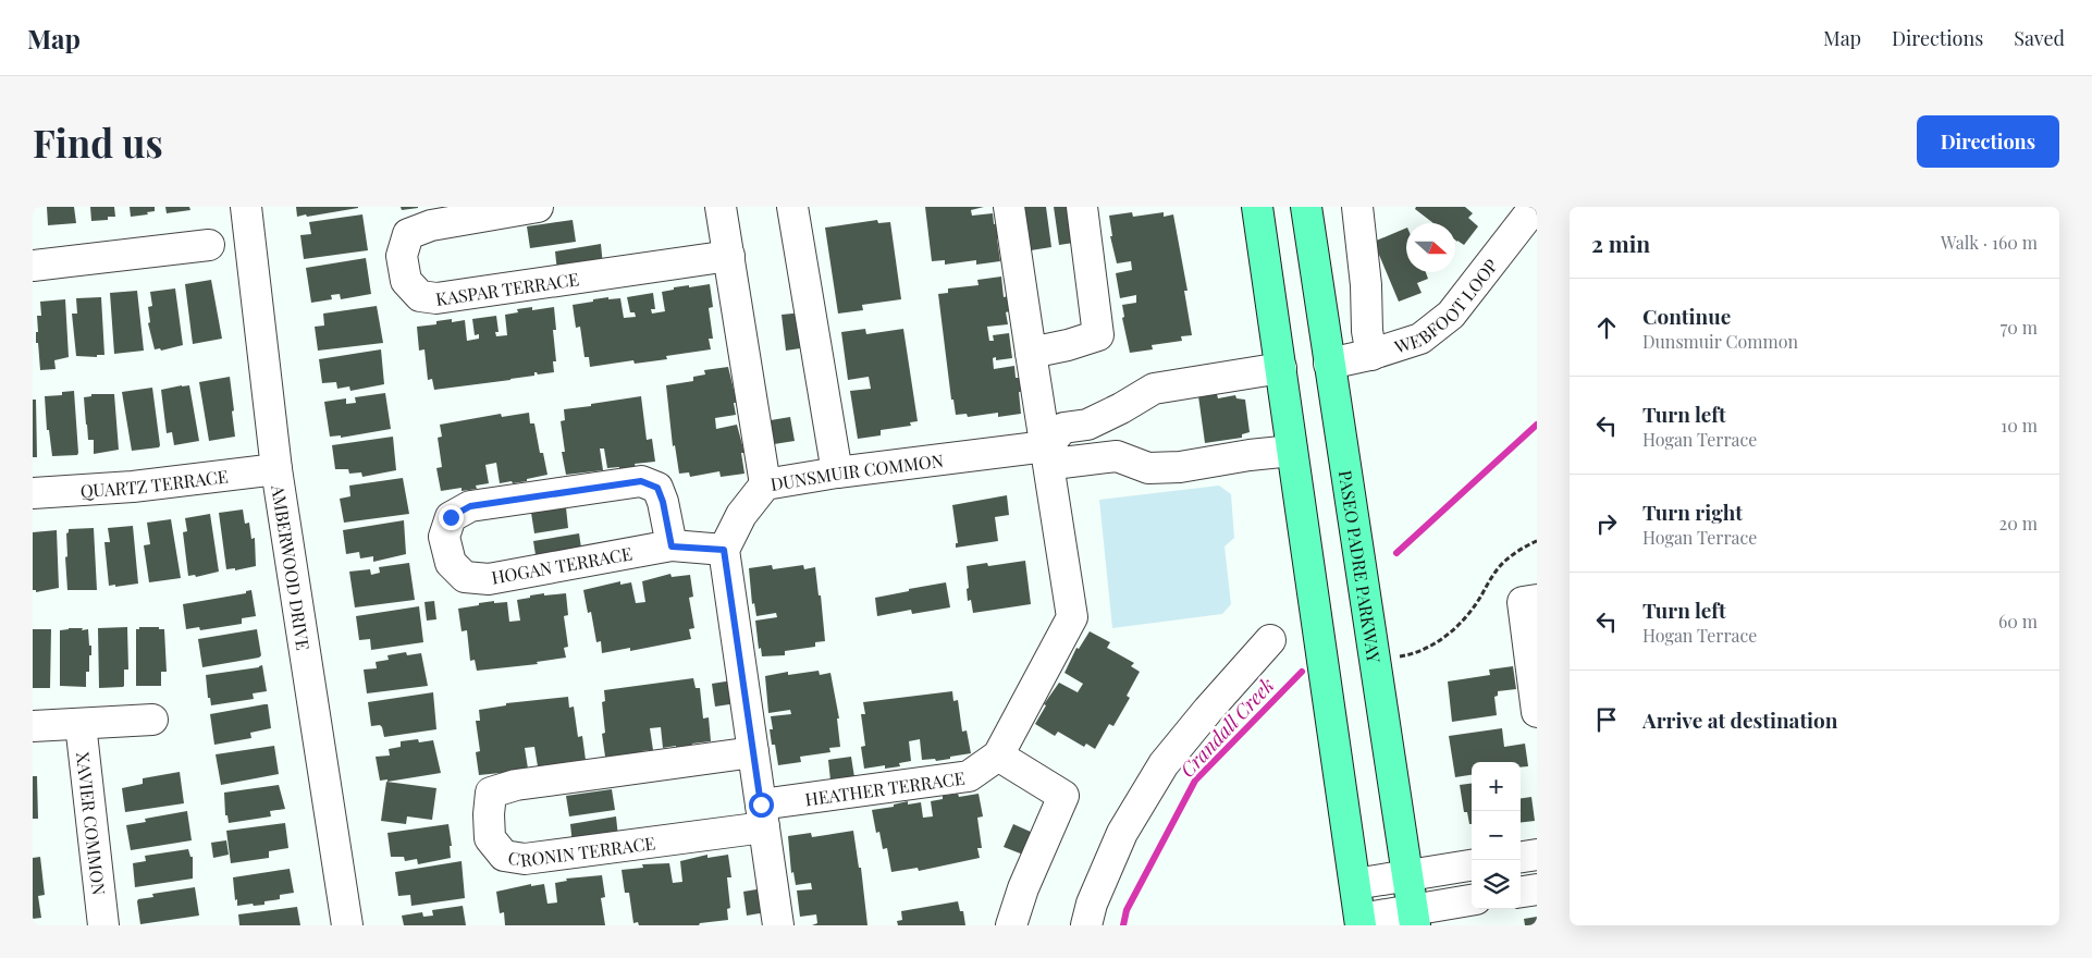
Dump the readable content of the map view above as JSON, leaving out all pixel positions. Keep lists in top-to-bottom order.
{
  "streets": {
    "main road": ["PASEO PADRE PARKWAY"],
    "street": [
      "KASPAR TERRACE",
      "WEBFOOT LOOP",
      "DUNSMUIR COMMON",
      "QUARTZ TERRACE",
      "HOGAN TERRACE",
      "AMBERWOOD DRIVE",
      "HEATHER TERRACE",
      "XAVIER COMMON",
      "CRONIN TERRACE"
    ]
  },
  "crossings": [
    ["WEBFOOT LOOP", "PASEO PADRE PARKWAY"],
    ["DUNSMUIR COMMON", "HOGAN TERRACE"],
    ["DUNSMUIR COMMON", "HEATHER TERRACE"],
    ["QUARTZ TERRACE", "AMBERWOOD DRIVE"],
    ["HEATHER TERRACE", "CRONIN TERRACE"]
  ],
  "water": ["Crandall Creek"],
  "north": "right",
  "page": {
    "header": "Map",
    "nav": ["Map", "Directions", "Saved"],
    "buttons": "Directions",
    "title": "Find us",
    "heading": ["2 min", "Walk · 160 m"],
    "list": [
      ["Continue", "Dunsmuir Common", "70 m"],
      ["Turn left", "Hogan Terrace", "10 m"],
      ["Turn right", "Hogan Terrace", "20 m"],
      ["Turn left", "Hogan Terrace", "60 m"],
      "Arrive at destination"
    ],
    "map_buttons": ["+", "−"]
  }
}
